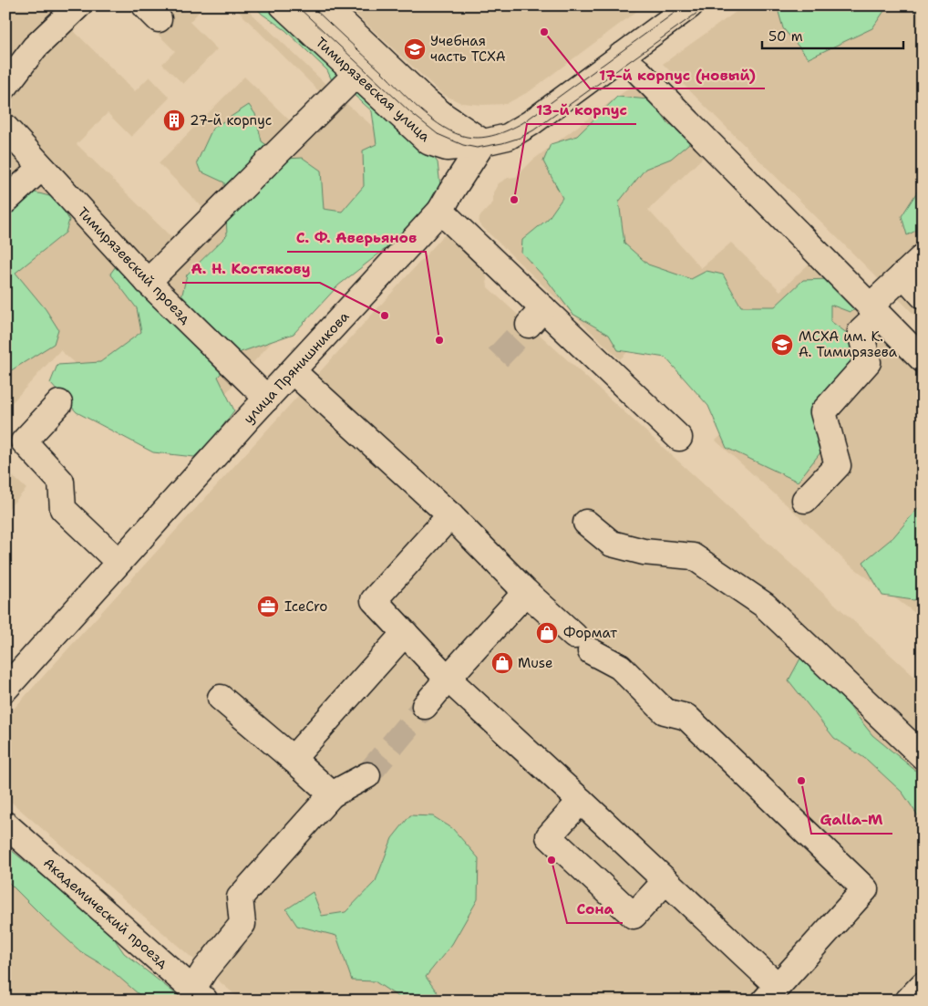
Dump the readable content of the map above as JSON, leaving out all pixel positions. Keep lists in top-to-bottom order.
{
  "streets": {
    "street": [
      "Тимирязевская улица",
      "Тимирязевский проезд",
      "улица Прянишникова",
      "Академический проезд"
    ]
  },
  "crossings": [
    ["Тимирязевская улица", "улица Прянишникова"],
    ["Тимирязевский проезд", "улица Прянишникова"]
  ],
  "places": {
    "other": [
      "17-й корпус (новый)",
      "13-й корпус",
      "А. Н. Костякову",
      "С. Ф. Аверьянов",
      "Galla-M",
      "Сона"
    ],
    "school or university": ["Учебная часть ТСХА", "МСХА им. К. А. Тимирязева"],
    "building": ["27-й корпус"],
    "office": ["IceCro"],
    "shop": ["Формат", "Muse"]
  },
  "scale_bar": "50 m"
}
